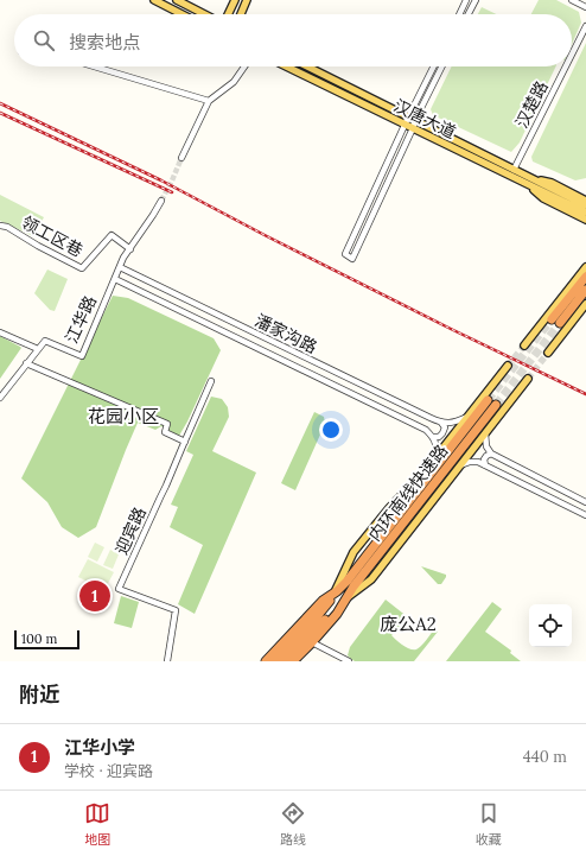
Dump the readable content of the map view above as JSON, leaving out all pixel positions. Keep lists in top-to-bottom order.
{
  "streets": {
    "highway": ["内环南线快速路"],
    "main road": ["汉唐大道"],
    "street": [
      "汉楚路",
      "领工区巷",
      "江华路",
      "潘家沟路",
      "迎宾路"
    ]
  },
  "crossings": [
    ["汉楚路", "汉唐大道"],
    ["领工区巷", "江华路"],
    ["江华路", "潘家沟路"]
  ],
  "districts": ["花园小区", "庞公A2"],
  "scale_bar": "100 m",
  "page": {
    "search": "搜索地点",
    "pins": "1",
    "scale": "100 m",
    "heading": "附近",
    "list": [
      {
        "mark": "1",
        "name": "江华小学",
        "note": "学校 · 迎宾路",
        "value": "440 m"
      }
    ],
    "nav": ["地图", "路线", "收藏"]
  }
}
